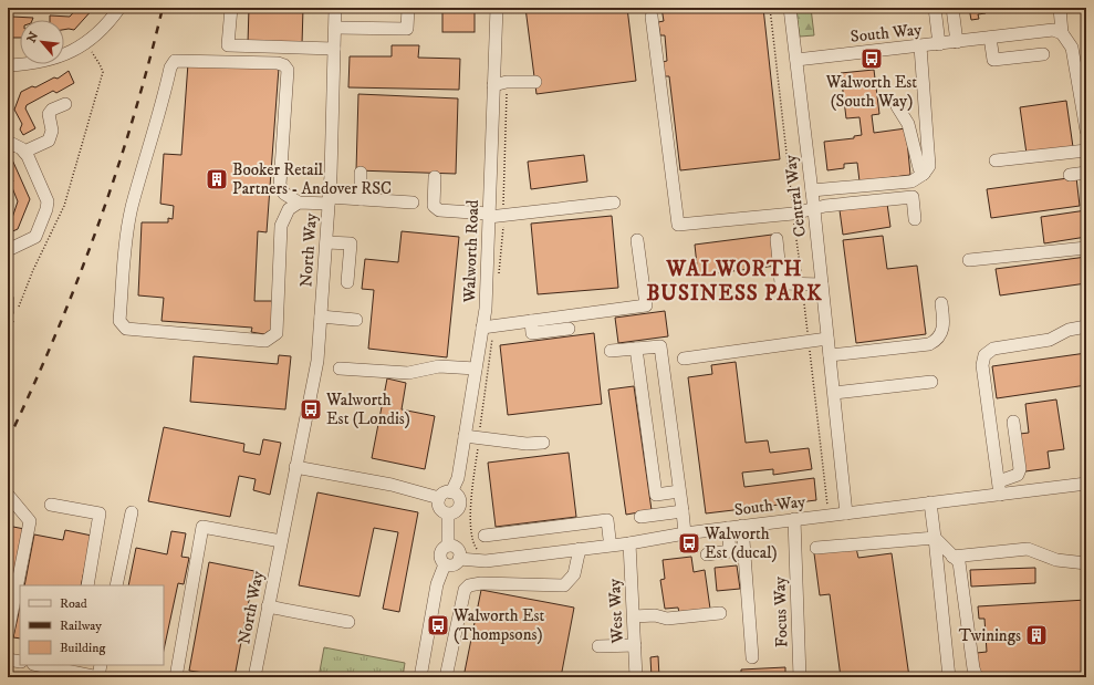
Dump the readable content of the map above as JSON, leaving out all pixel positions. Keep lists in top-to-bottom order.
{
  "streets": {
    "street": [
      "South Way",
      "Central Way",
      "North Way",
      "Walworth Road",
      "West Way",
      "Focus Way"
    ]
  },
  "crossings": [
    ["South Way", "Central Way"],
    ["South Way", "West Way"],
    ["South Way", "Focus Way"]
  ],
  "districts": ["WALWORTH BUSINESS PARK"],
  "places": {
    "bus stop": [
      "Walworth Est (South Way)",
      "Walworth Est (Londis)",
      "Walworth Est (ducal)",
      "Walworth Est (Thompsons)"
    ],
    "building": ["Booker Retail Partners - Andover RSC", "Twinings"]
  },
  "legend": ["Road", "Railway", "Building"],
  "north": "top left"
}
